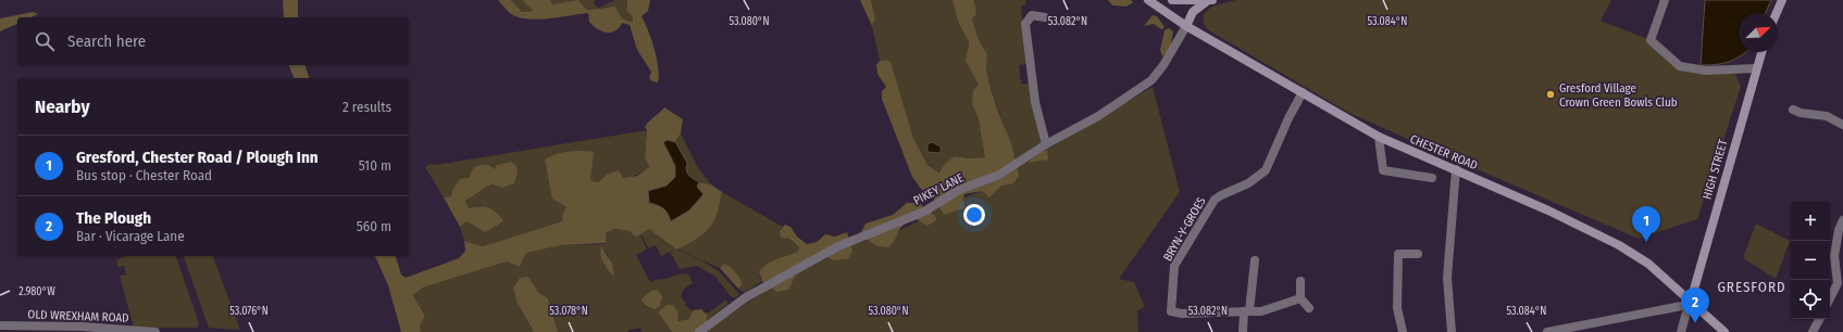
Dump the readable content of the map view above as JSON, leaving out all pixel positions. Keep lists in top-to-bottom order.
{
  "streets": {
    "main road": ["CHESTER ROAD", "HIGH STREET"],
    "street": ["PIKEY LANE", "BRYN-Y-GROES", "OLD WREXHAM ROAD"]
  },
  "crossings": [
    ["CHESTER ROAD", "HIGH STREET"],
    ["CHESTER ROAD", "PIKEY LANE"],
    ["CHESTER ROAD", "BRYN-Y-GROES"]
  ],
  "districts": ["GRESFORD"],
  "places": ["Gresford Village Crown Green Bowls Club"],
  "north": "top right",
  "page": {
    "search": "Search here",
    "heading": ["Nearby", "2 results"],
    "list": [
      {
        "mark": "1",
        "name": "Gresford, Chester Road / Plough Inn",
        "note": "Bus stop · Chester Road",
        "value": "510 m"
      },
      {
        "mark": "2",
        "name": "The Plough",
        "note": "Bar · Vicarage Lane",
        "value": "560 m"
      }
    ],
    "map_buttons": ["+", "−"],
    "pins": ["1", "2"]
  },
  "coordinates": [
    "53.080°N",
    "53.082°N",
    "53.084°N",
    "2.980°W",
    "53.076°N",
    "53.078°N"
  ]
}
